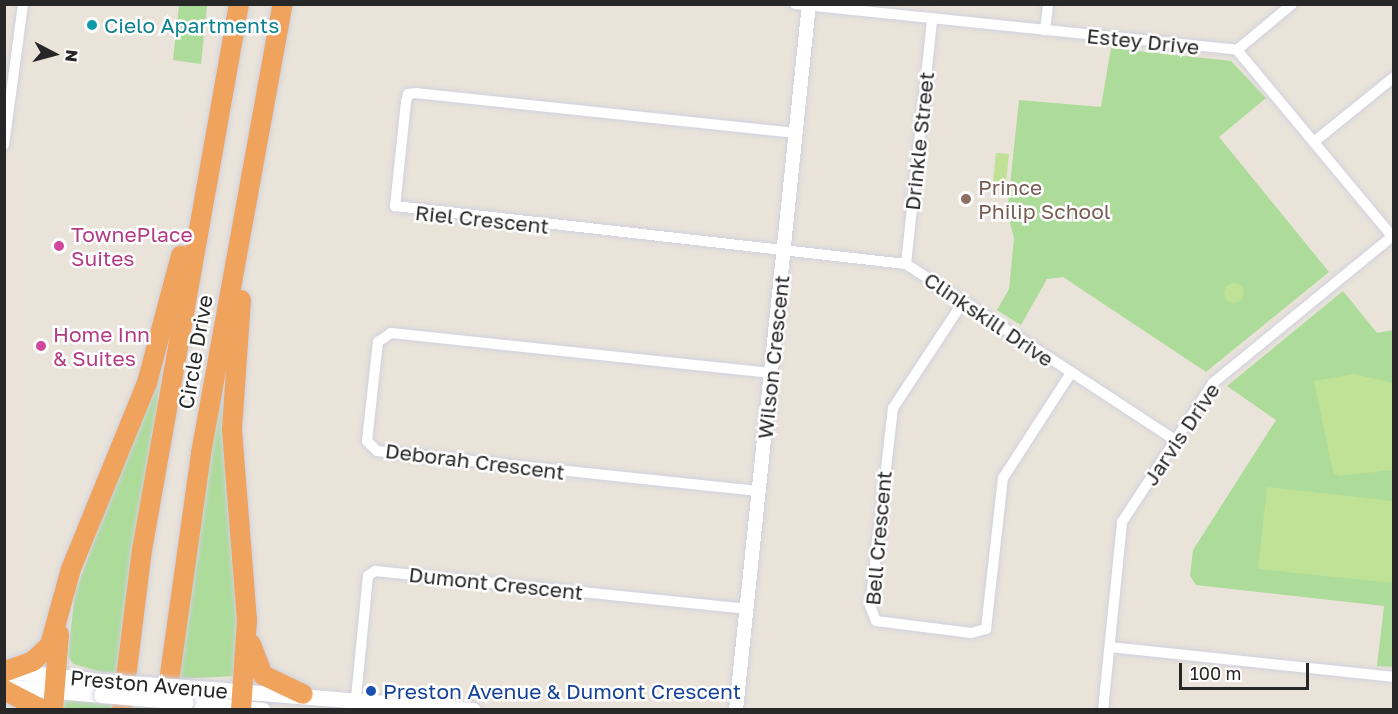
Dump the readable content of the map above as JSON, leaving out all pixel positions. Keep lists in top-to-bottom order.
{
  "streets": {
    "highway": ["Circle Drive"],
    "main road": ["Preston Avenue"],
    "street": [
      "Estey Drive",
      "Drinkle Street",
      "Riel Crescent",
      "Clinkskill Drive",
      "Wilson Crescent",
      "Jarvis Drive",
      "Deborah Crescent",
      "Bell Crescent",
      "Dumont Crescent"
    ]
  },
  "crossings": [
    ["Estey Drive", "Drinkle Street"],
    ["Estey Drive", "Wilson Crescent"],
    ["Drinkle Street", "Clinkskill Drive"],
    ["Riel Crescent", "Clinkskill Drive"],
    ["Riel Crescent", "Wilson Crescent"],
    ["Clinkskill Drive", "Wilson Crescent"],
    ["Clinkskill Drive", "Jarvis Drive"],
    ["Clinkskill Drive", "Bell Crescent"],
    ["Wilson Crescent", "Deborah Crescent"],
    ["Wilson Crescent", "Dumont Crescent"],
    ["Dumont Crescent", "Preston Avenue"]
  ],
  "places": [
    "Cielo Apartments",
    "Prince Philip School",
    "TownePlace Suites",
    "Home Inn & Suites",
    "Preston Avenue & Dumont Crescent"
  ],
  "scale_bar": "100 m",
  "north": "right"
}
